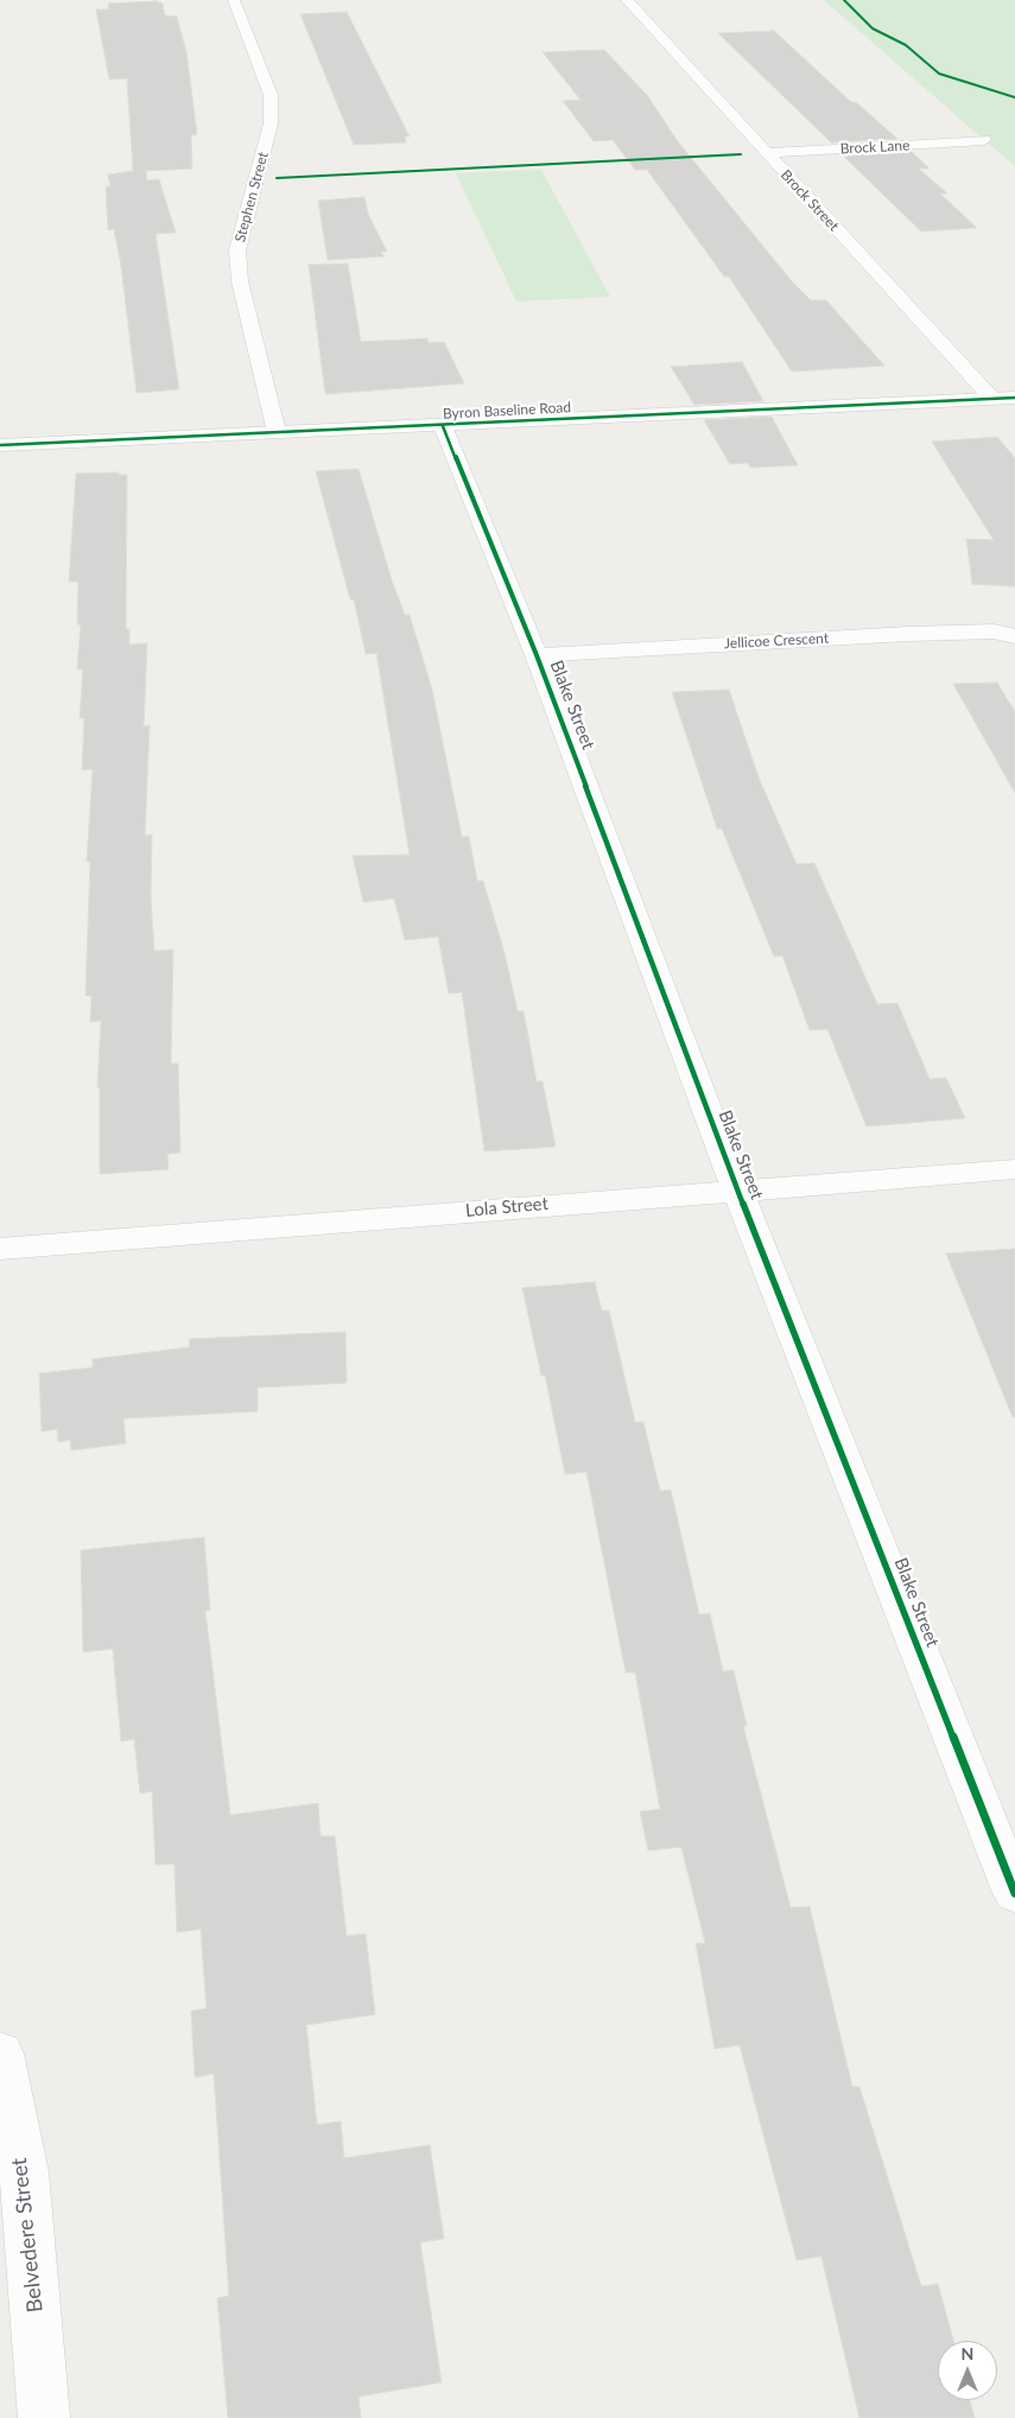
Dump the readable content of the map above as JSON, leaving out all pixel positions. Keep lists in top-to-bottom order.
{
  "streets": {
    "street": [
      "Brock Lane",
      "Stephen Street",
      "Brock Street",
      "Byron Baseline Road",
      "Jellicoe Crescent",
      "Blake Street",
      "Lola Street",
      "Belvedere Street"
    ]
  },
  "crossings": [
    ["Brock Lane", "Brock Street"],
    ["Stephen Street", "Byron Baseline Road"],
    ["Brock Street", "Byron Baseline Road"],
    ["Byron Baseline Road", "Blake Street"],
    ["Jellicoe Crescent", "Blake Street"],
    ["Blake Street", "Lola Street"]
  ],
  "north": "top"
}
